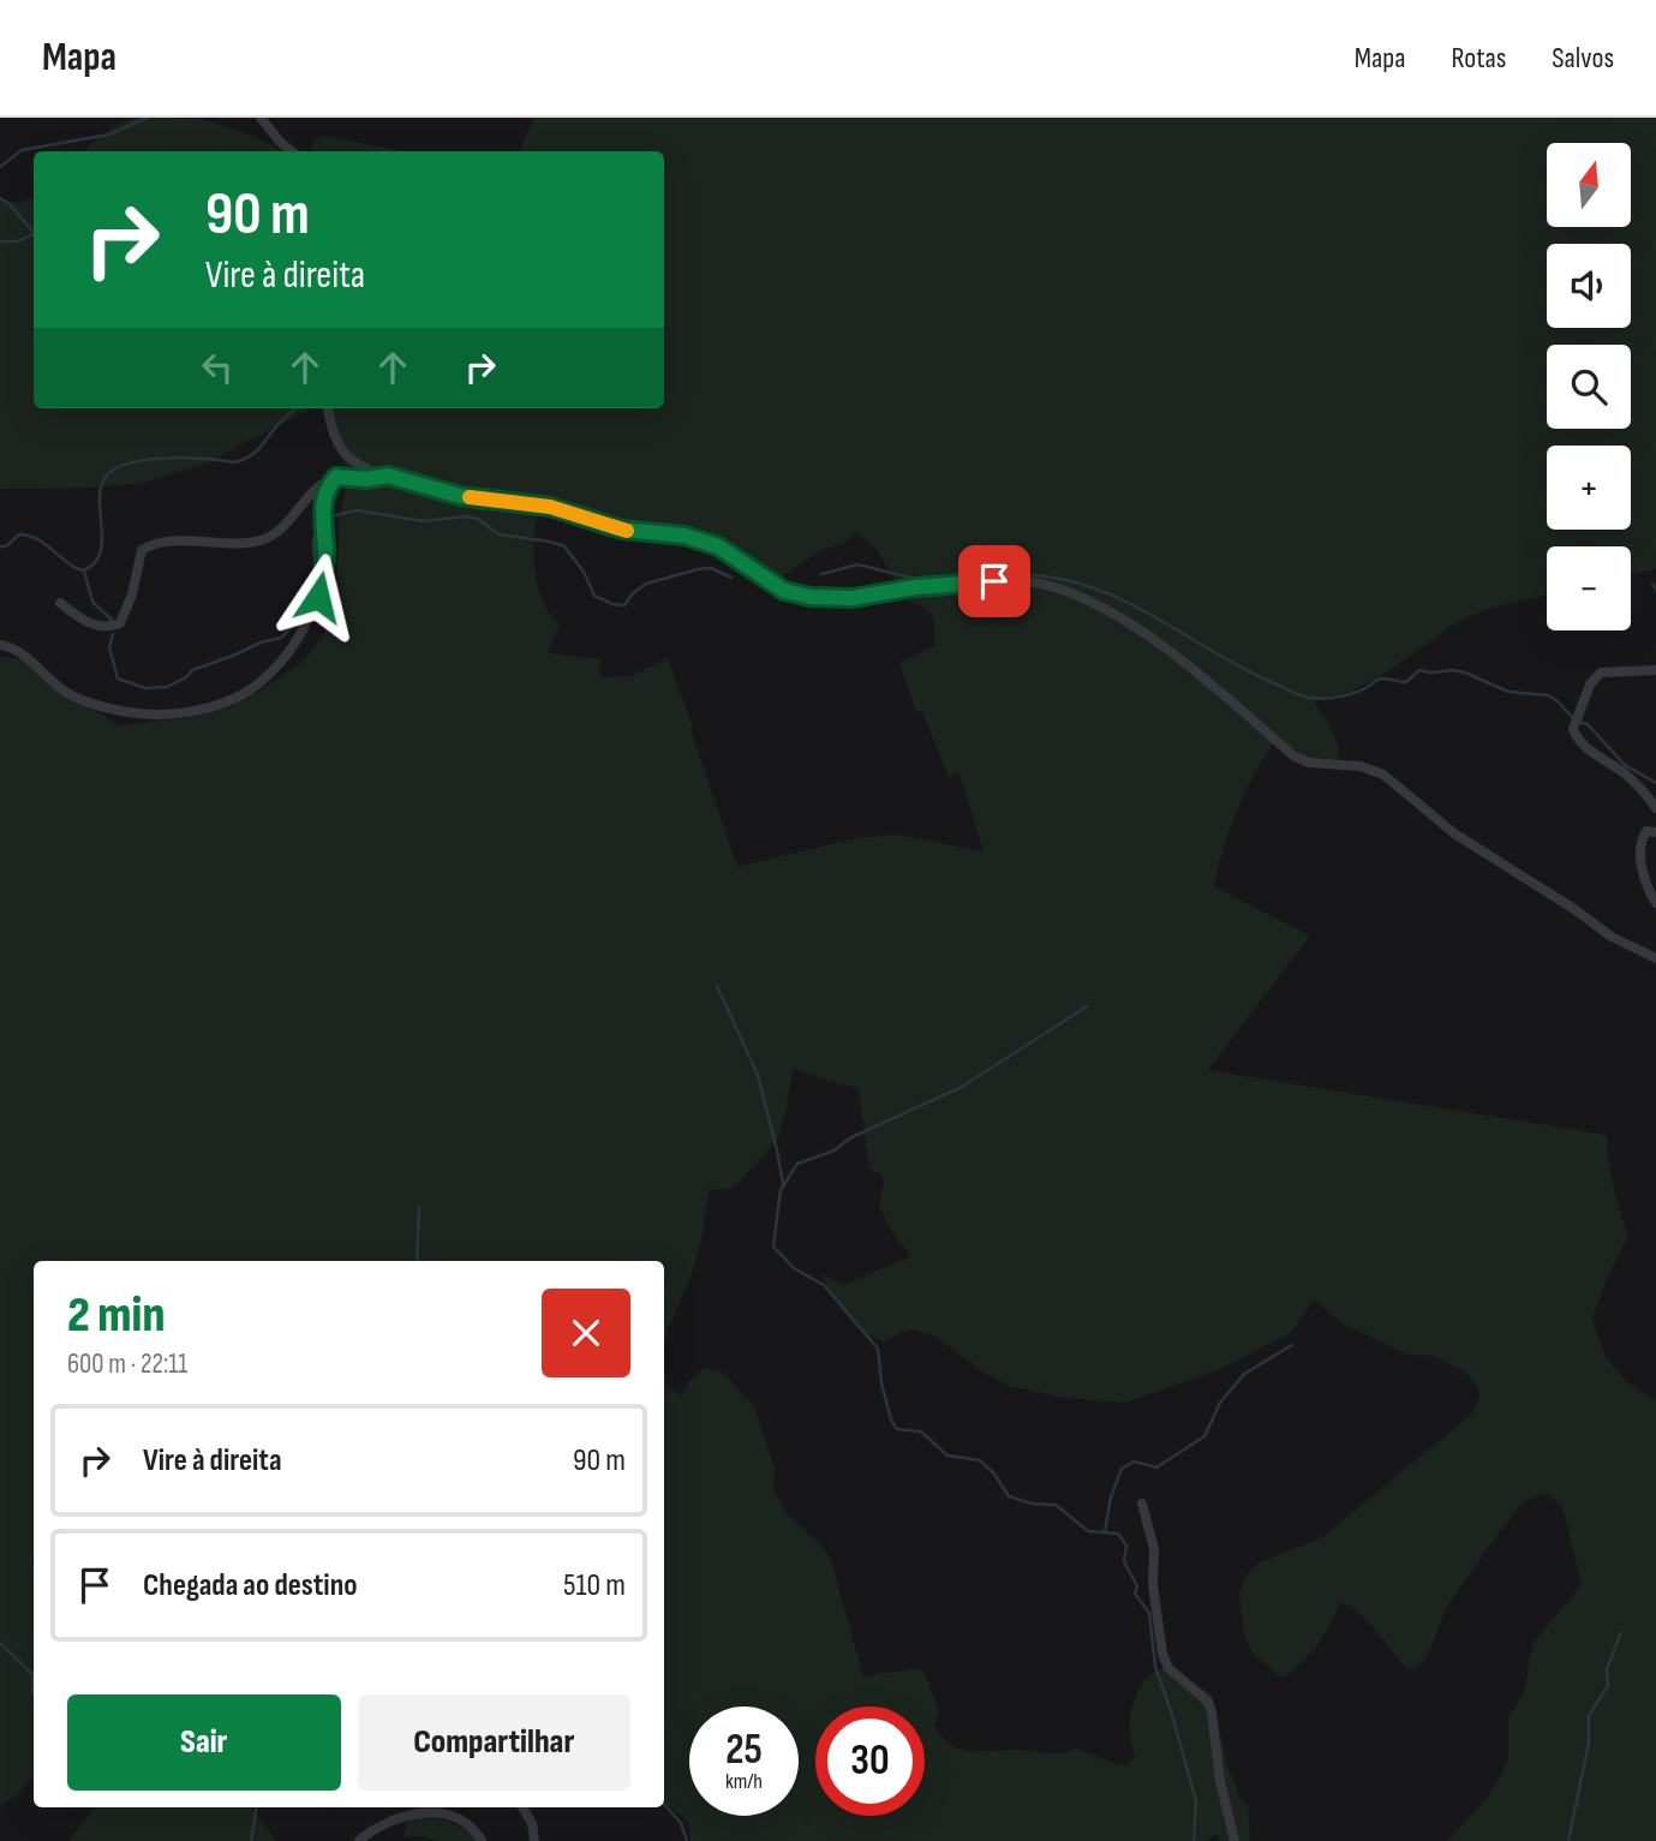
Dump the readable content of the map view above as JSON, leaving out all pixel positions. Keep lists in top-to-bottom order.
{
  "north": "top",
  "page": {
    "header": "Mapa",
    "nav": ["Mapa", "Rotas", "Salvos"],
    "map_buttons": ["+", "−"],
    "turn": ["90 m", "Vire à direita"],
    "heading": ["2 min", "600 m · 22:11"],
    "list": [
      {
        "name": "Vire à direita",
        "value": "90 m"
      },
      {
        "name": "Chegada ao destino",
        "value": "510 m"
      }
    ],
    "buttons": ["Sair", "Compartilhar"],
    "speed": "25 km/h",
    "limit": "30"
  }
}
